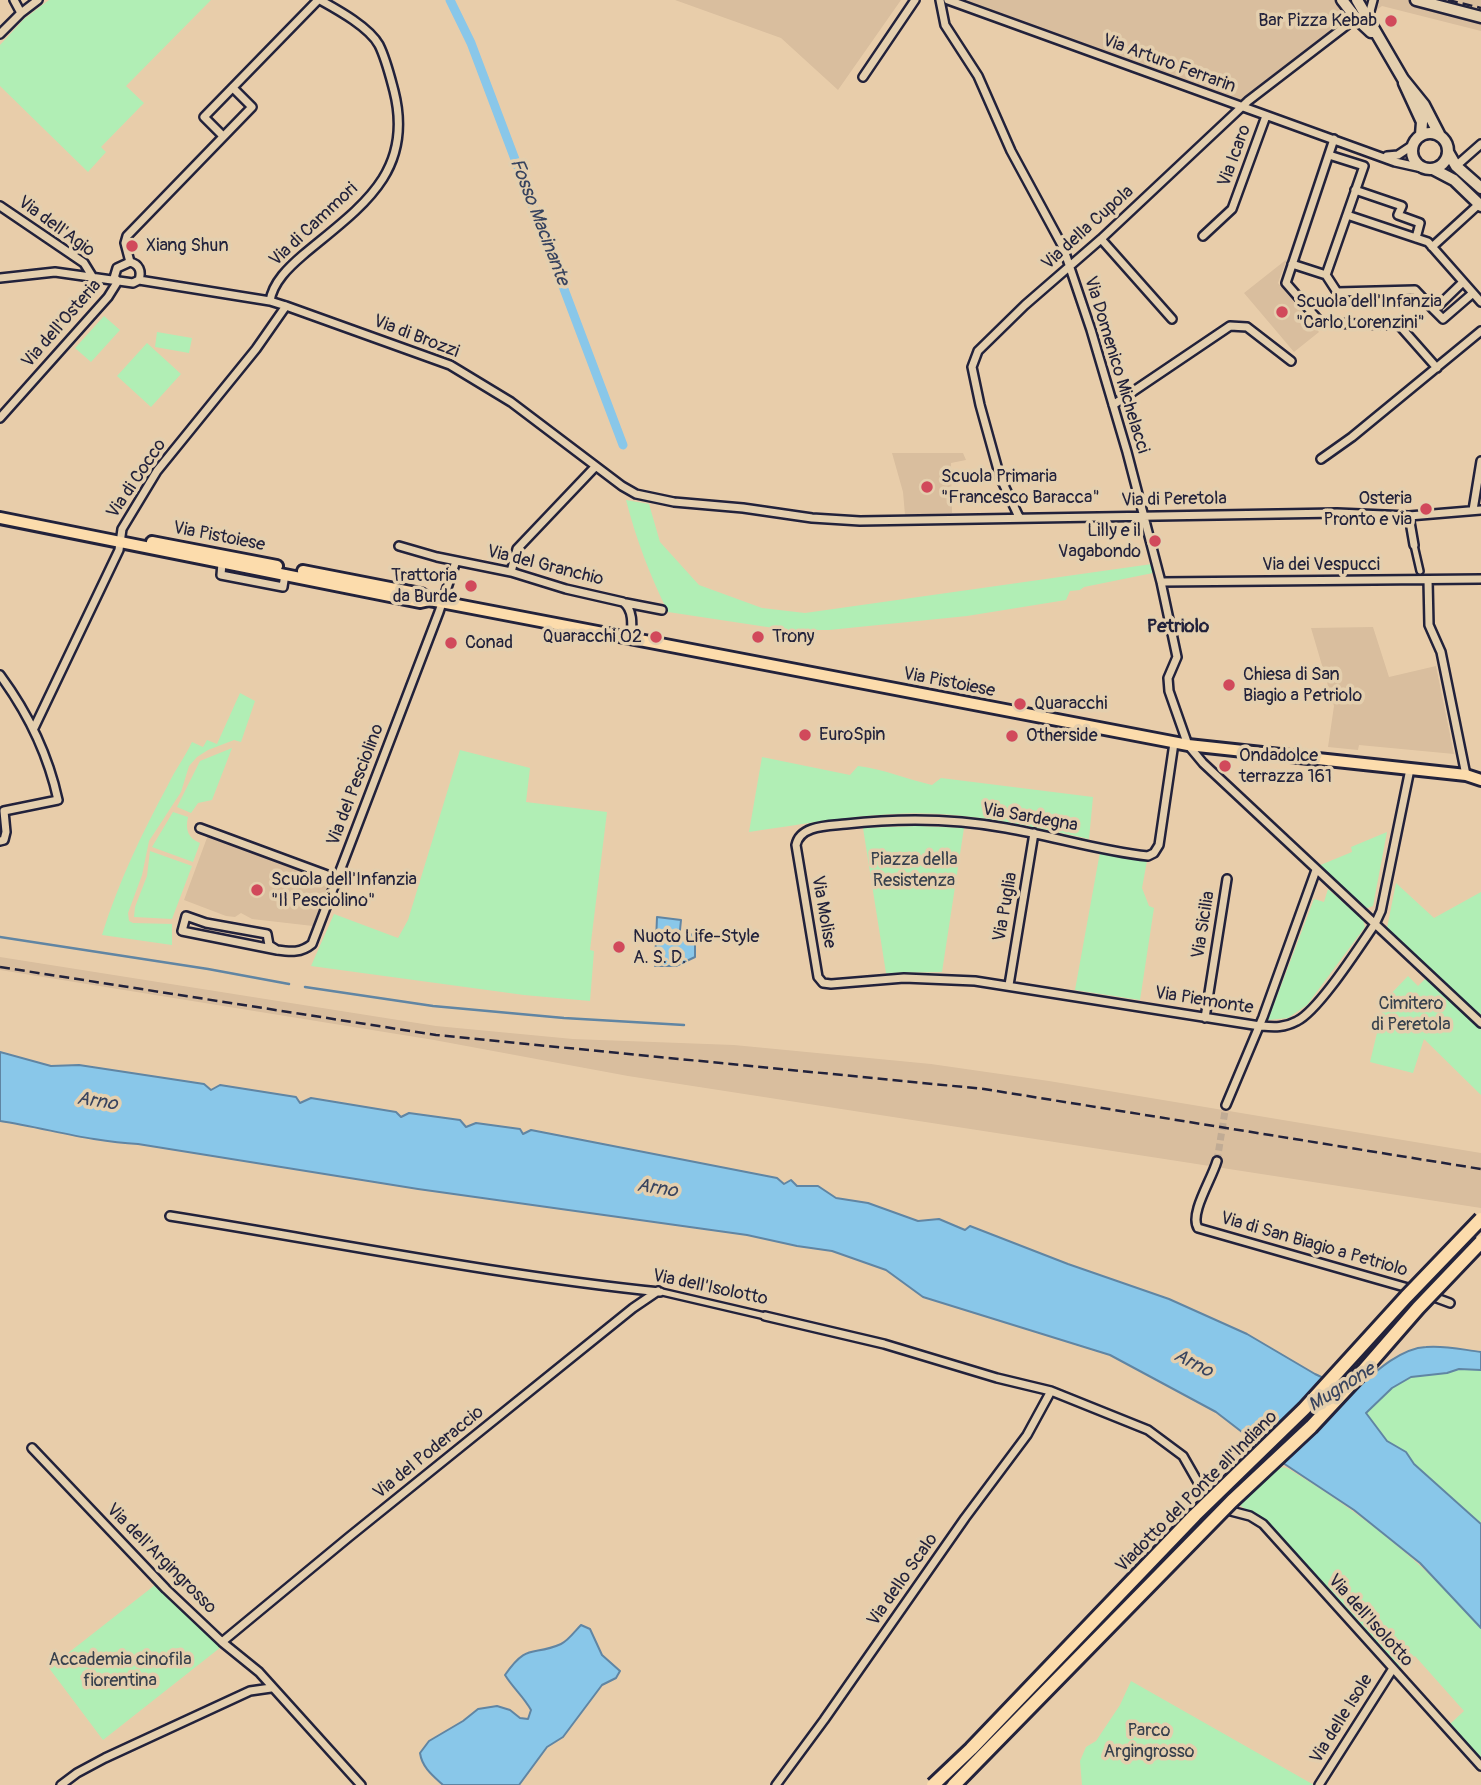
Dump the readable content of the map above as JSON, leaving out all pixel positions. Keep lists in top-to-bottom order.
{
  "streets": {
    "highway": ["Viadotto del Ponte all'Indiano"],
    "main road": ["Via Pistoiese"],
    "street": [
      "Via Arturo Ferrarin",
      "Via Icaro",
      "Via di Cammori",
      "Via dell'Agio",
      "Via della Cupola",
      "Via dell'Osteria",
      "Via di Brozzi",
      "Via Domenico Michelacci",
      "Via di Cocco",
      "Via di Peretola",
      "Via dei Vespucci",
      "Via del Granchio",
      "Via del Pesciolino",
      "Via Sardegna",
      "Via Puglia",
      "Via Molise",
      "Via Sicilia",
      "Via Piemonte",
      "Via di San Biagio a Petriolo",
      "Via dell'Isolotto",
      "Via del Poderaccio",
      "Via dell'Argingrosso",
      "Via dello Scalo",
      "Via delle Isole"
    ]
  },
  "crossings": [
    ["Via Arturo Ferrarin", "Via Icaro"],
    ["Via Arturo Ferrarin", "Via della Cupola"],
    ["Via di Cammori", "Via di Brozzi"],
    ["Via dell'Agio", "Via di Brozzi"],
    ["Via della Cupola", "Via Domenico Michelacci"],
    ["Via della Cupola", "Via di Peretola"],
    ["Via dell'Osteria", "Via di Brozzi"],
    ["Via di Brozzi", "Via di Cocco"],
    ["Via di Brozzi", "Via di Peretola"],
    ["Via Domenico Michelacci", "Via di Peretola"],
    ["Via di Cocco", "Via Pistoiese"],
    ["Via Pistoiese", "Via del Pesciolino"],
    ["Via Pistoiese", "Via Sardegna"],
    ["Via Pistoiese", "Via Piemonte"],
    ["Via Sardegna", "Via Puglia"],
    ["Via Sardegna", "Via Molise"],
    ["Via Puglia", "Via Piemonte"],
    ["Via Molise", "Via Piemonte"],
    ["Via Sicilia", "Via Piemonte"],
    ["Via dell'Isolotto", "Via del Poderaccio"],
    ["Via dell'Isolotto", "Via dello Scalo"],
    ["Via dell'Isolotto", "Via delle Isole"],
    ["Via del Poderaccio", "Via dell'Argingrosso"]
  ],
  "districts": ["Petriolo"],
  "water": ["Fosso Macinante", "Arno", "Mugnone"],
  "parks": [
    "Piazza della Resistenza",
    "Cimitero di Peretola",
    "Accademia cinofila fiorentina",
    "Parco Argingrosso"
  ],
  "places": [
    "Bar Pizza Kebab",
    "Xiang Shun",
    "Scuola dell'Infanzia \"Carlo Lorenzini\"",
    "Scuola Primaria \"Francesco Baracca\"",
    "Osteria Pronto e via",
    "Lilly e il Vagabondo",
    "Trattoria da Burde",
    "Quaracchi 02",
    "Trony",
    "Conad",
    "Chiesa di San Biagio a Petriolo",
    "Quaracchi",
    "EuroSpin",
    "Otherside",
    "Ondadolce terrazza 161",
    "Scuola dell'Infanzia \"Il Pesciolino\"",
    "Nuoto Life-Style A. S. D."
  ]
}
